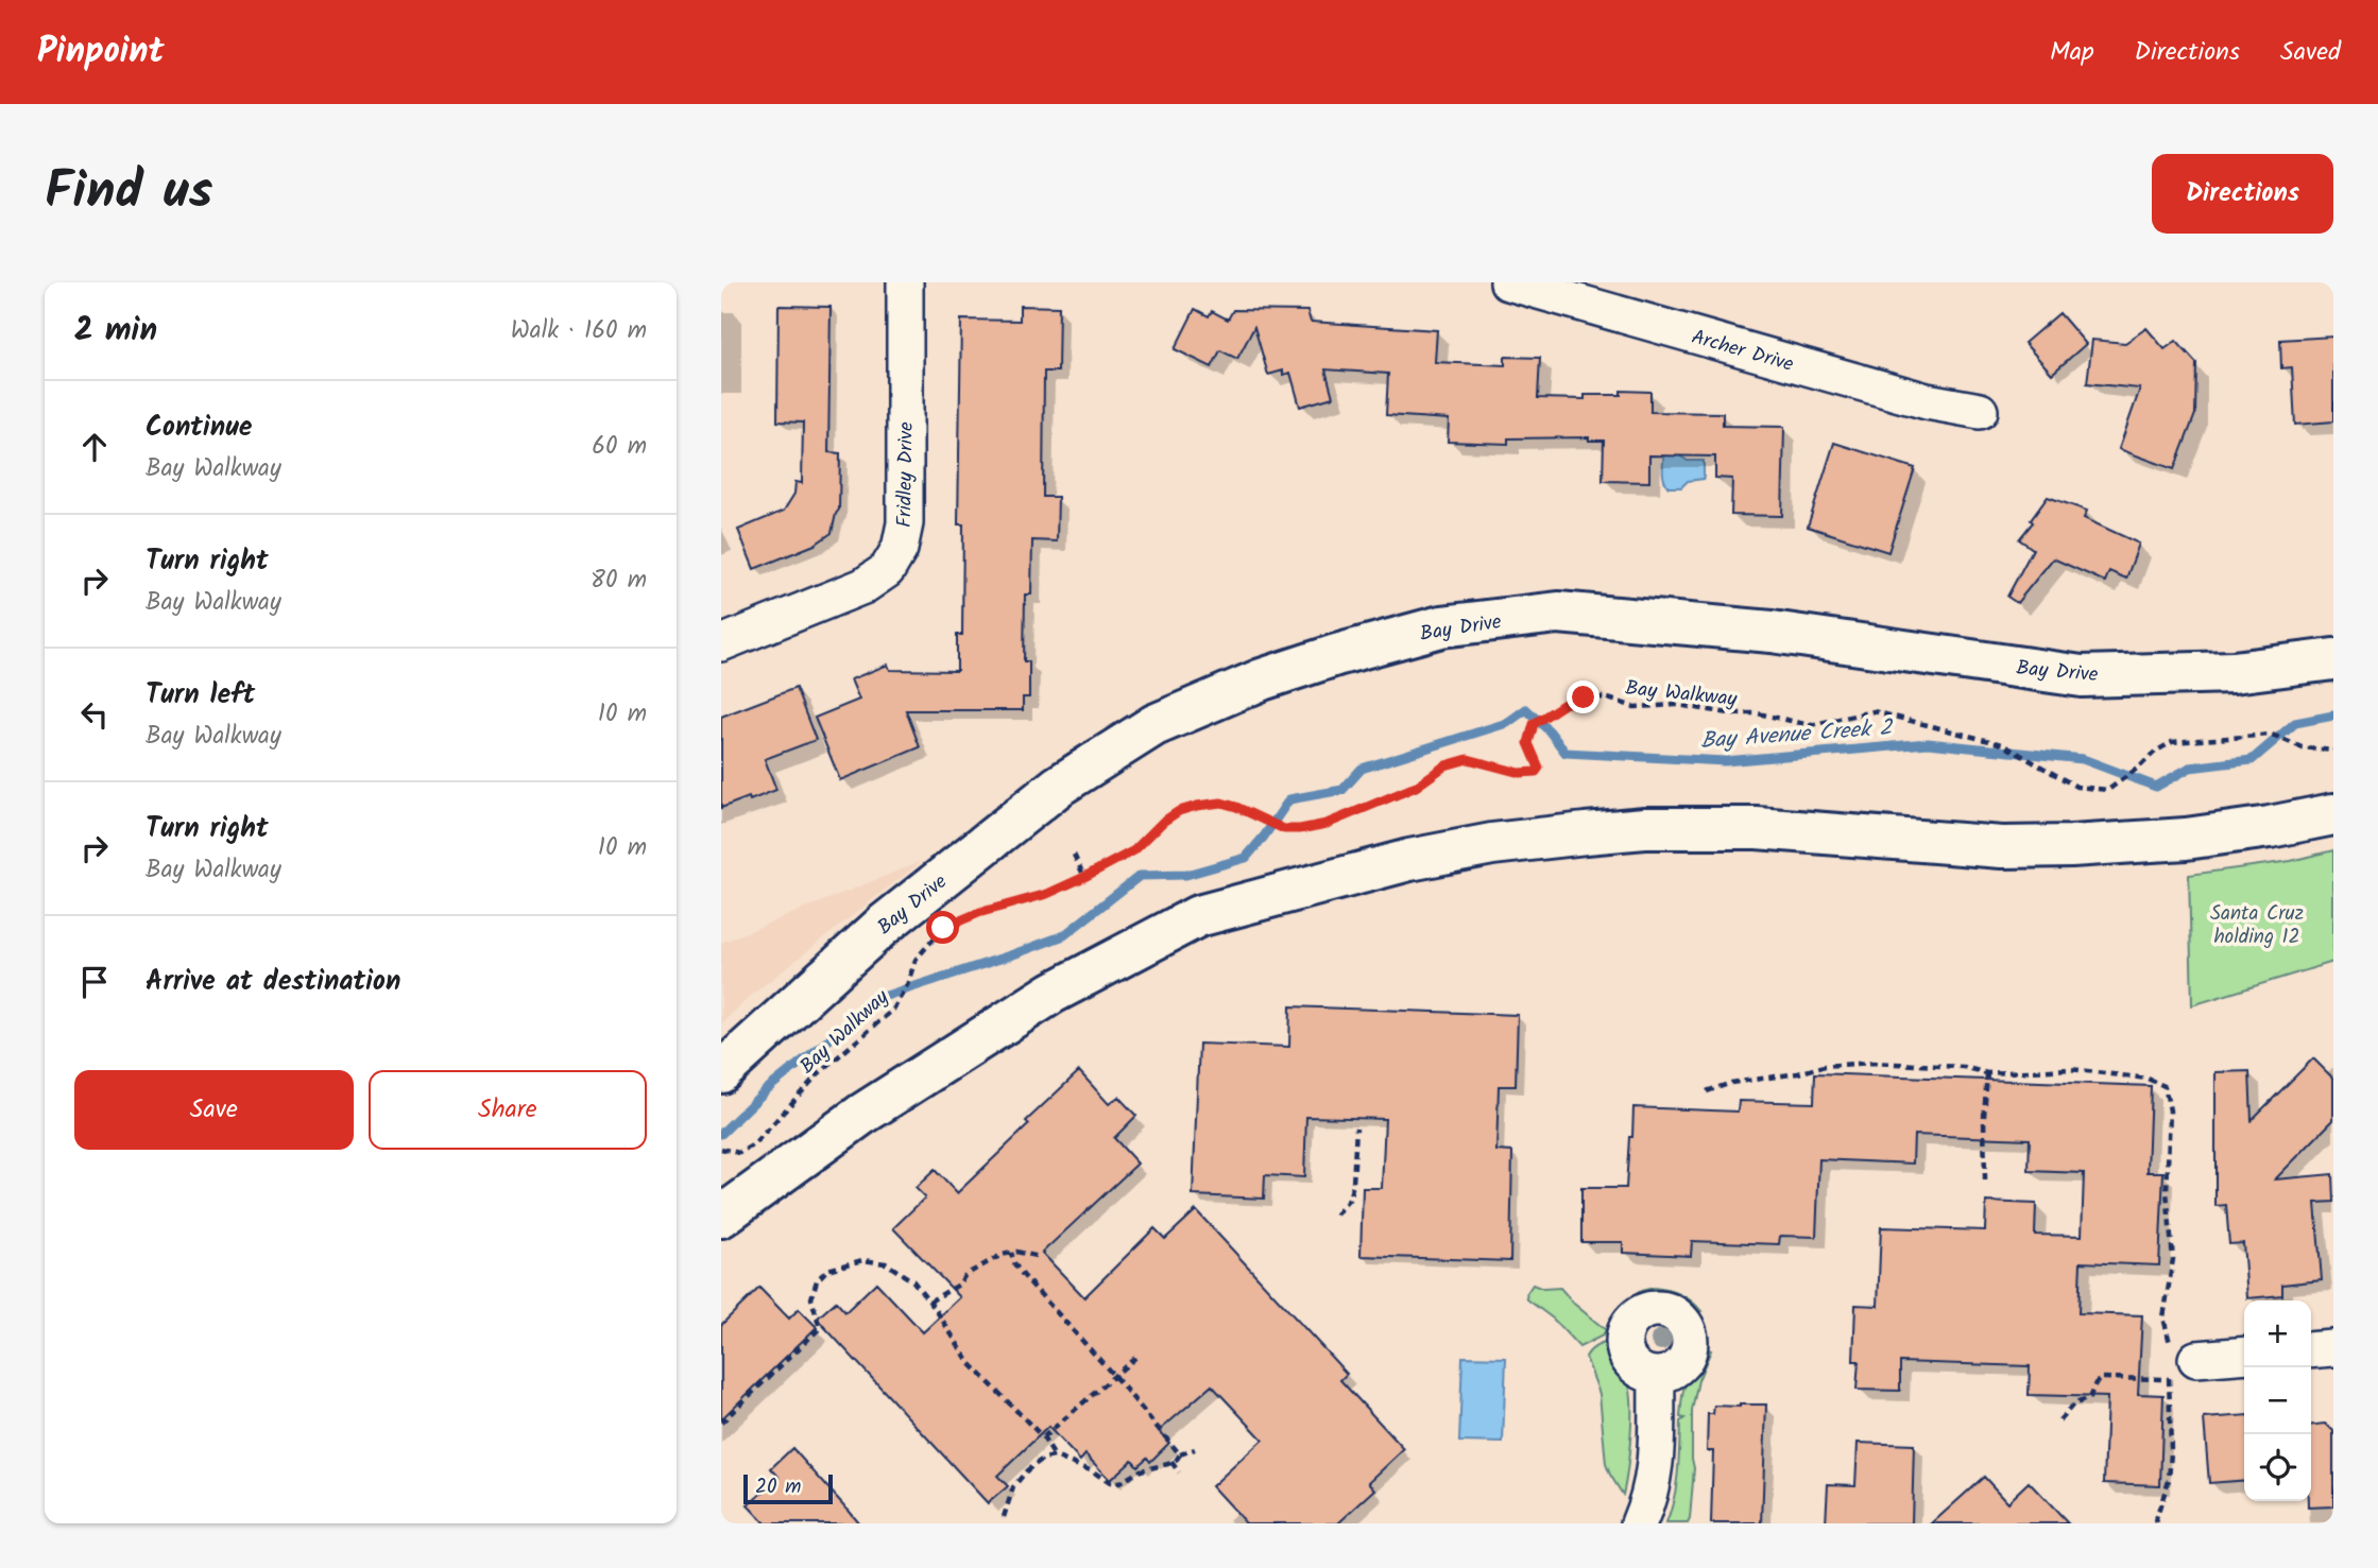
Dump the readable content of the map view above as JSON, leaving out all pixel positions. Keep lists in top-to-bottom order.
{
  "streets": {
    "main road": ["Bay Drive"],
    "street": ["Archer Drive", "Fridley Drive"],
    "path": ["Bay Walkway"]
  },
  "water": ["Bay Avenue Creek 2"],
  "parks": ["Santa Cruz holding 12"],
  "scale_bar": "20 m",
  "page": {
    "header": "Pinpoint",
    "nav": ["Map", "Directions", "Saved"],
    "title": "Find us",
    "buttons": [
      "Directions",
      ["Save", "Share"]
    ],
    "heading": ["2 min", "Walk · 160 m"],
    "list": [
      ["Continue", "Bay Walkway", "60 m"],
      ["Turn right", "Bay Walkway", "80 m"],
      ["Turn left", "Bay Walkway", "10 m"],
      ["Turn right", "Bay Walkway", "10 m"],
      "Arrive at destination"
    ],
    "map_buttons": ["+", "−"],
    "scale": "20 m"
  }
}
